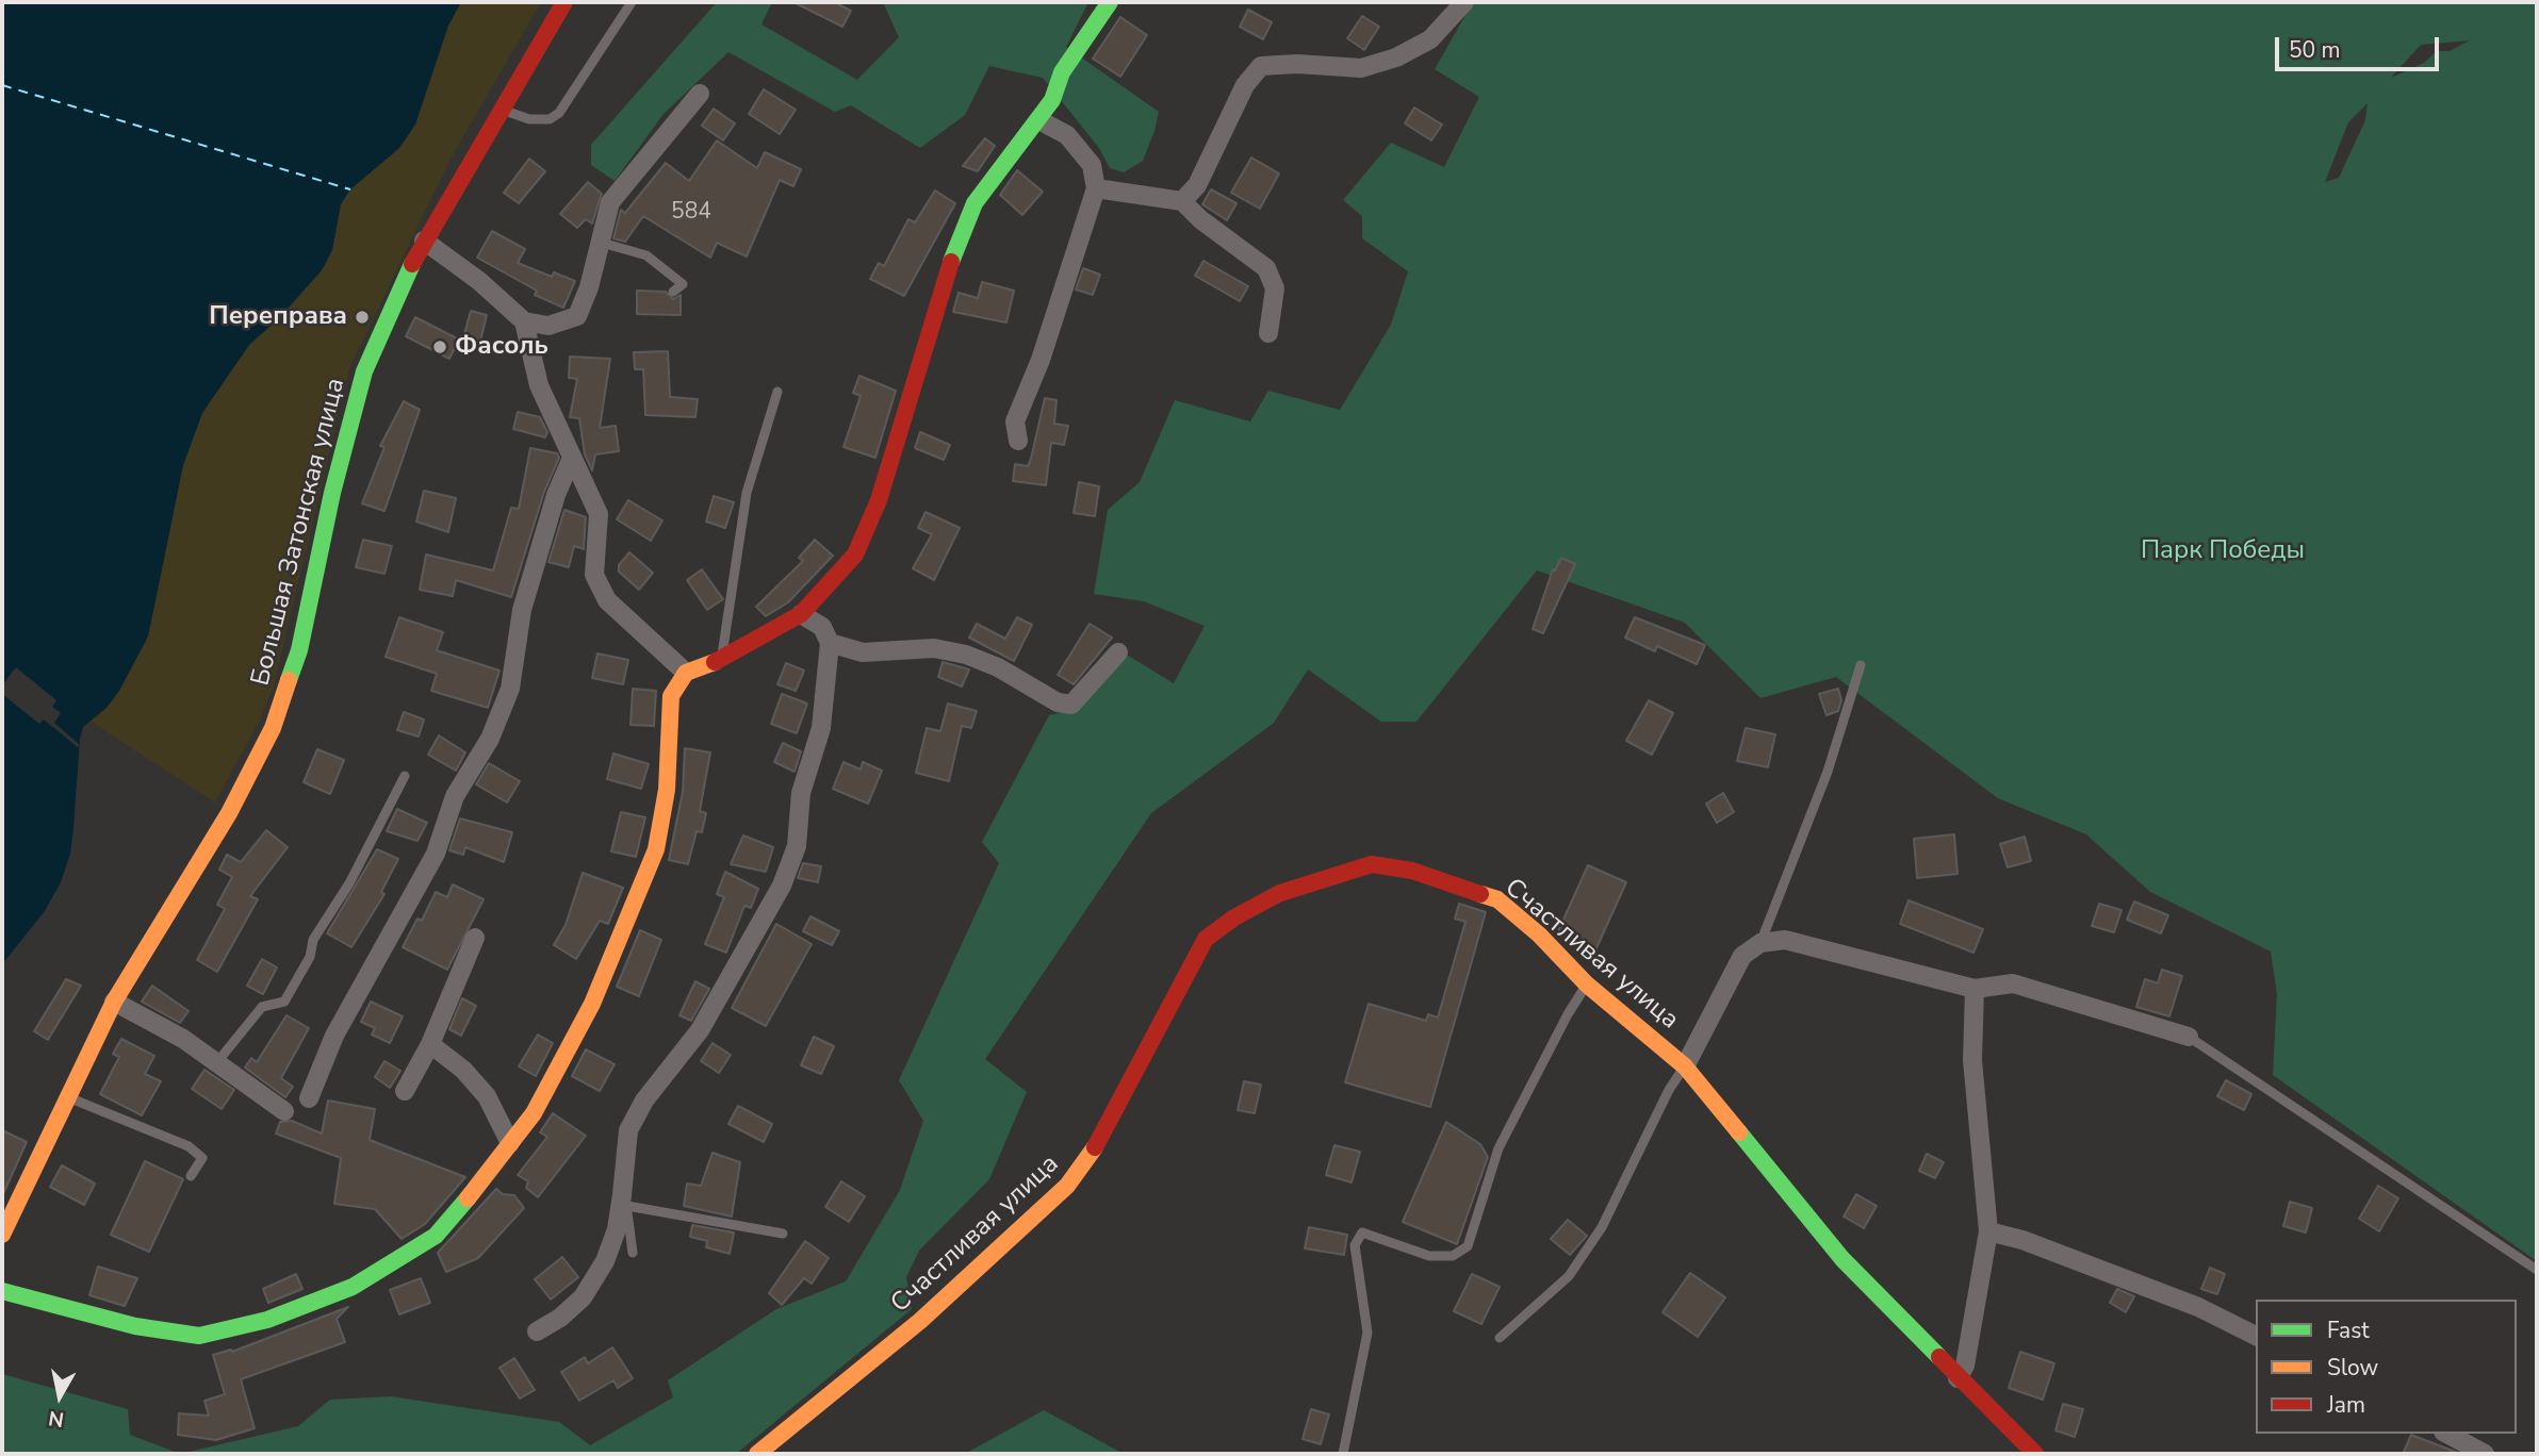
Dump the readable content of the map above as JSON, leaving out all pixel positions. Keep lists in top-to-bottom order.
{
  "streets": {
    "street": ["Большая Затонская улица", "Счастливая улица"]
  },
  "parks": ["Парк Победы"],
  "places": ["Переправа", "Фасоль"],
  "house_numbers": ["584"],
  "legend": ["Fast", "Slow", "Jam"],
  "scale_bar": "50 m",
  "north": "bottom"
}
